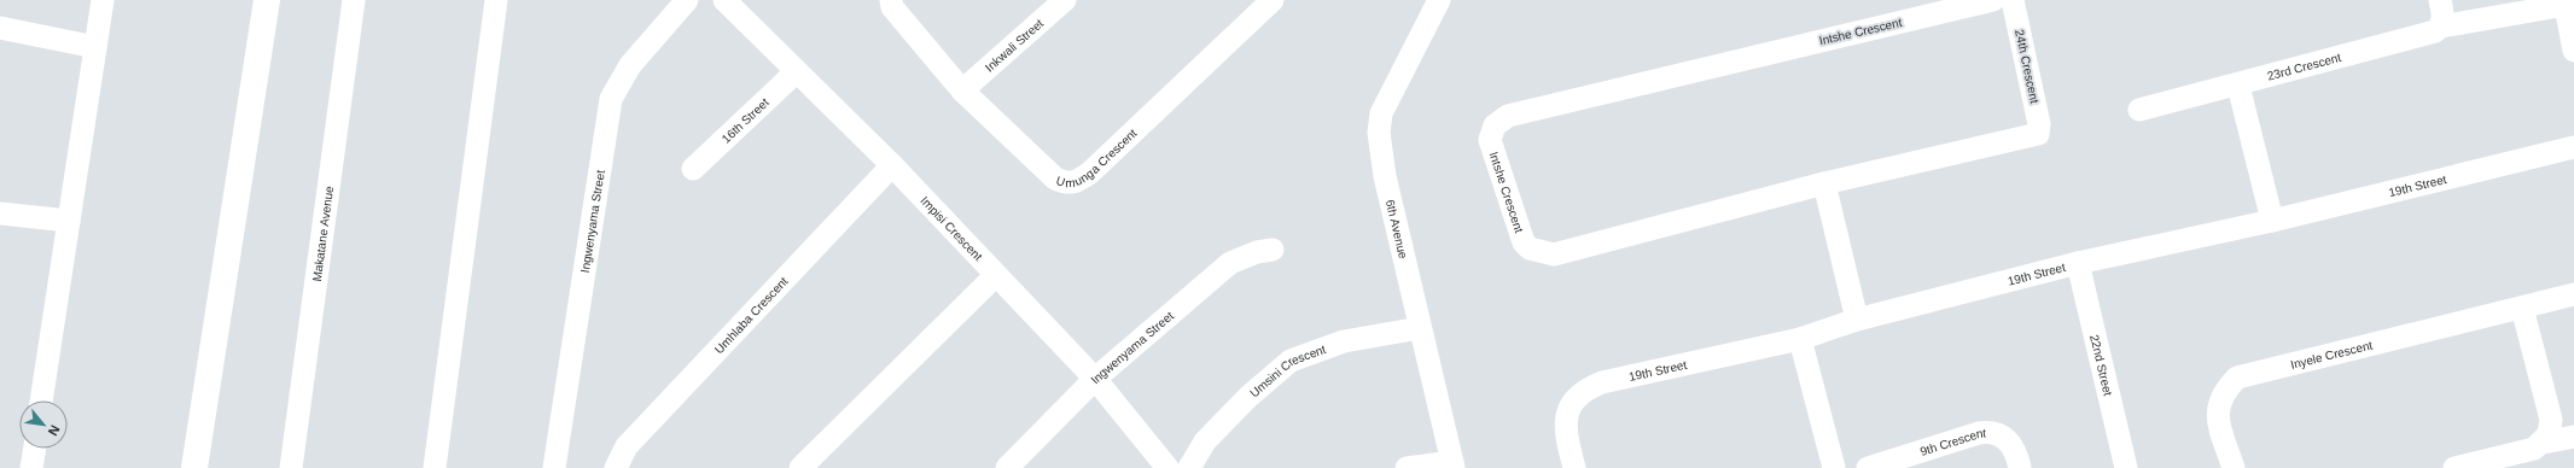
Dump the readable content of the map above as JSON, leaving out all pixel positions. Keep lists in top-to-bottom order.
{
  "streets": {
    "street": [
      "Intshe Crescent",
      "Inkwali Street",
      "24th Crescent",
      "23rd Crescent",
      "16th Street",
      "Umunga Crescent",
      "19th Street",
      "Ingwenyama Street",
      "Impisi Crescent",
      "6th Avenue",
      "Makatane Avenue",
      "Umhlaba Crescent",
      "Inyele Crescent",
      "22nd Street",
      "Umsini Crescent",
      "9th Crescent"
    ]
  },
  "crossings": [
    ["Intshe Crescent", "24th Crescent"],
    ["Inkwali Street", "Umunga Crescent"],
    ["16th Street", "Impisi Crescent"],
    ["19th Street", "22nd Street"],
    ["Ingwenyama Street", "Impisi Crescent"],
    ["Impisi Crescent", "Umhlaba Crescent"],
    ["6th Avenue", "Umsini Crescent"]
  ],
  "north": "bottom right"
}
